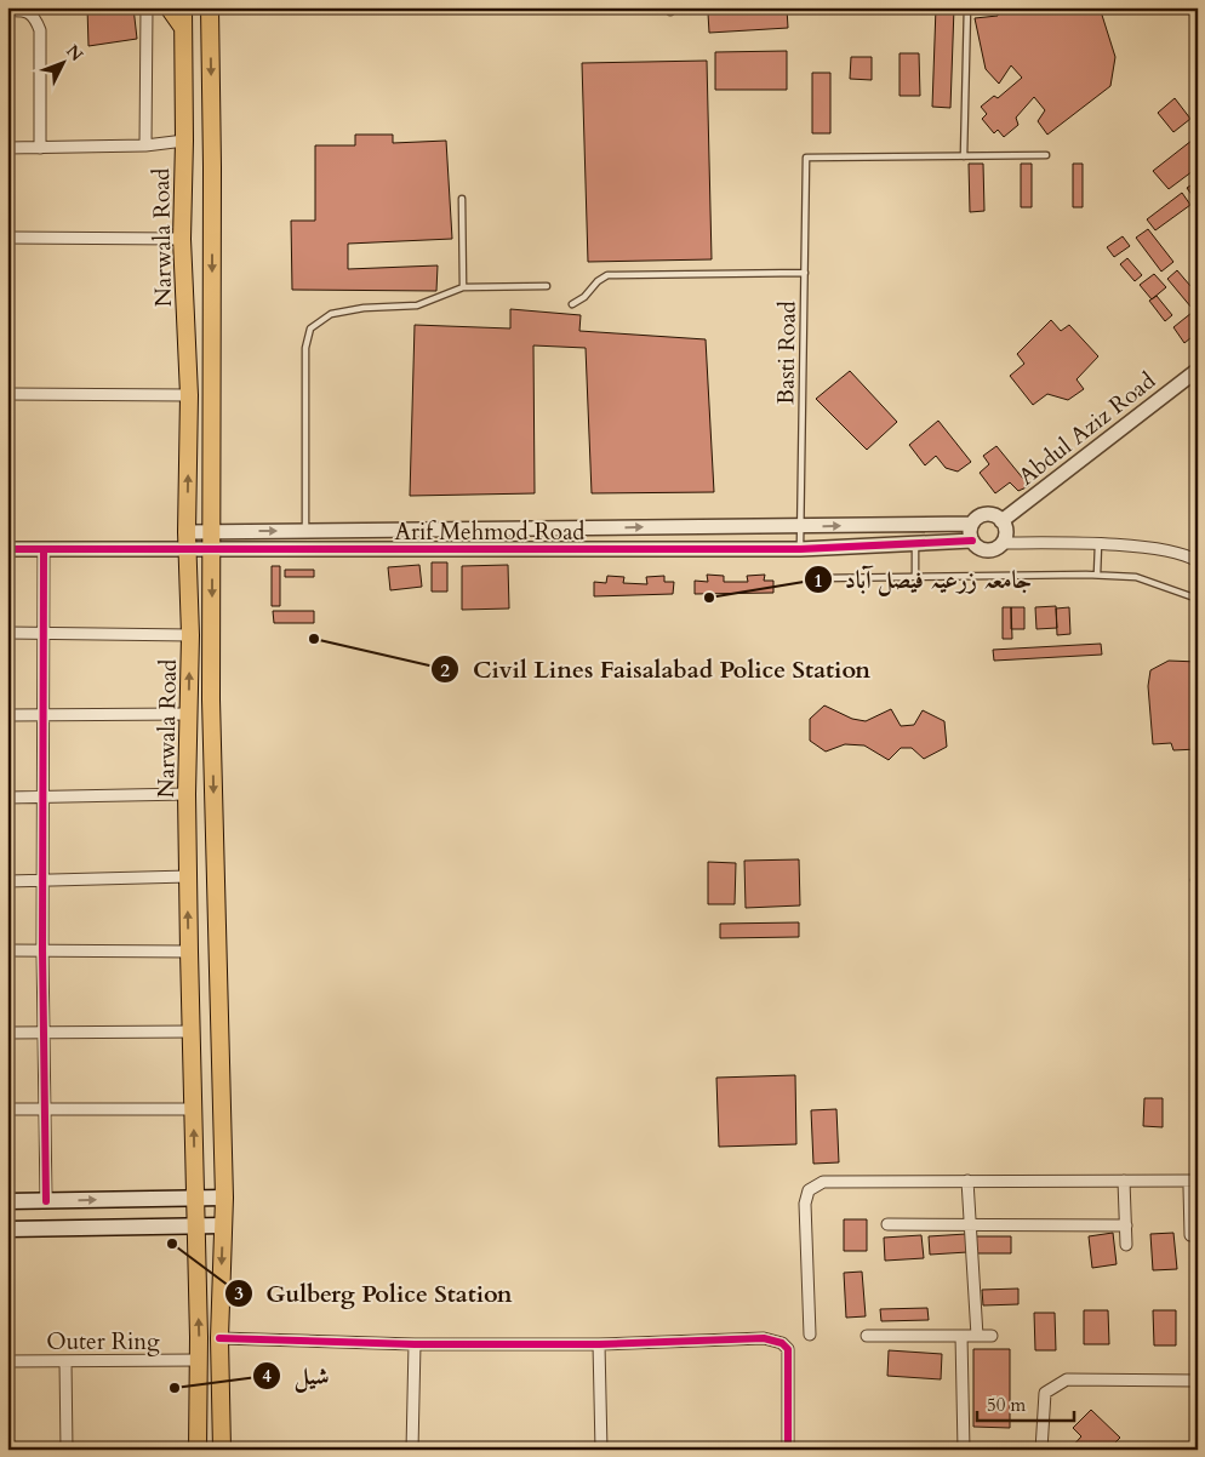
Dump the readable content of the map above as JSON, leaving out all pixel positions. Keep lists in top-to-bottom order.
{
  "streets": {
    "main road": ["Narwala Road"],
    "street": ["Abdul Aziz Road", "Arif Mehmod Road", "Outer Ring"],
    "lane": ["Basti Road"]
  },
  "crossings": [
    ["Narwala Road", "Arif Mehmod Road"],
    ["Narwala Road", "Outer Ring"],
    ["Basti Road", "Arif Mehmod Road"],
    ["Abdul Aziz Road", "Arif Mehmod Road"]
  ],
  "places": [
    "جامعہ زرعیہ فیصل آباد",
    "Civil Lines Faisalabad Police Station",
    "Gulberg Police Station",
    "شیل"
  ],
  "scale_bar": "50 m",
  "north": "top right"
}
